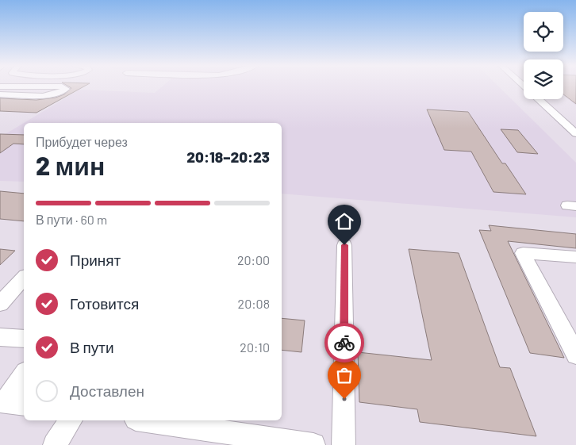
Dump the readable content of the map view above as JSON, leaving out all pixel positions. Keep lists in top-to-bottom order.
{
  "page": {
    "heading": ["2 мин", "Прибудет через", "20:18–20:23"],
    "bar": "В пути · 60 m",
    "list": [
      ["Принят", "20:00"],
      ["Готовится", "20:08"],
      ["В пути", "20:10"],
      "Доставлен"
    ]
  }
}
